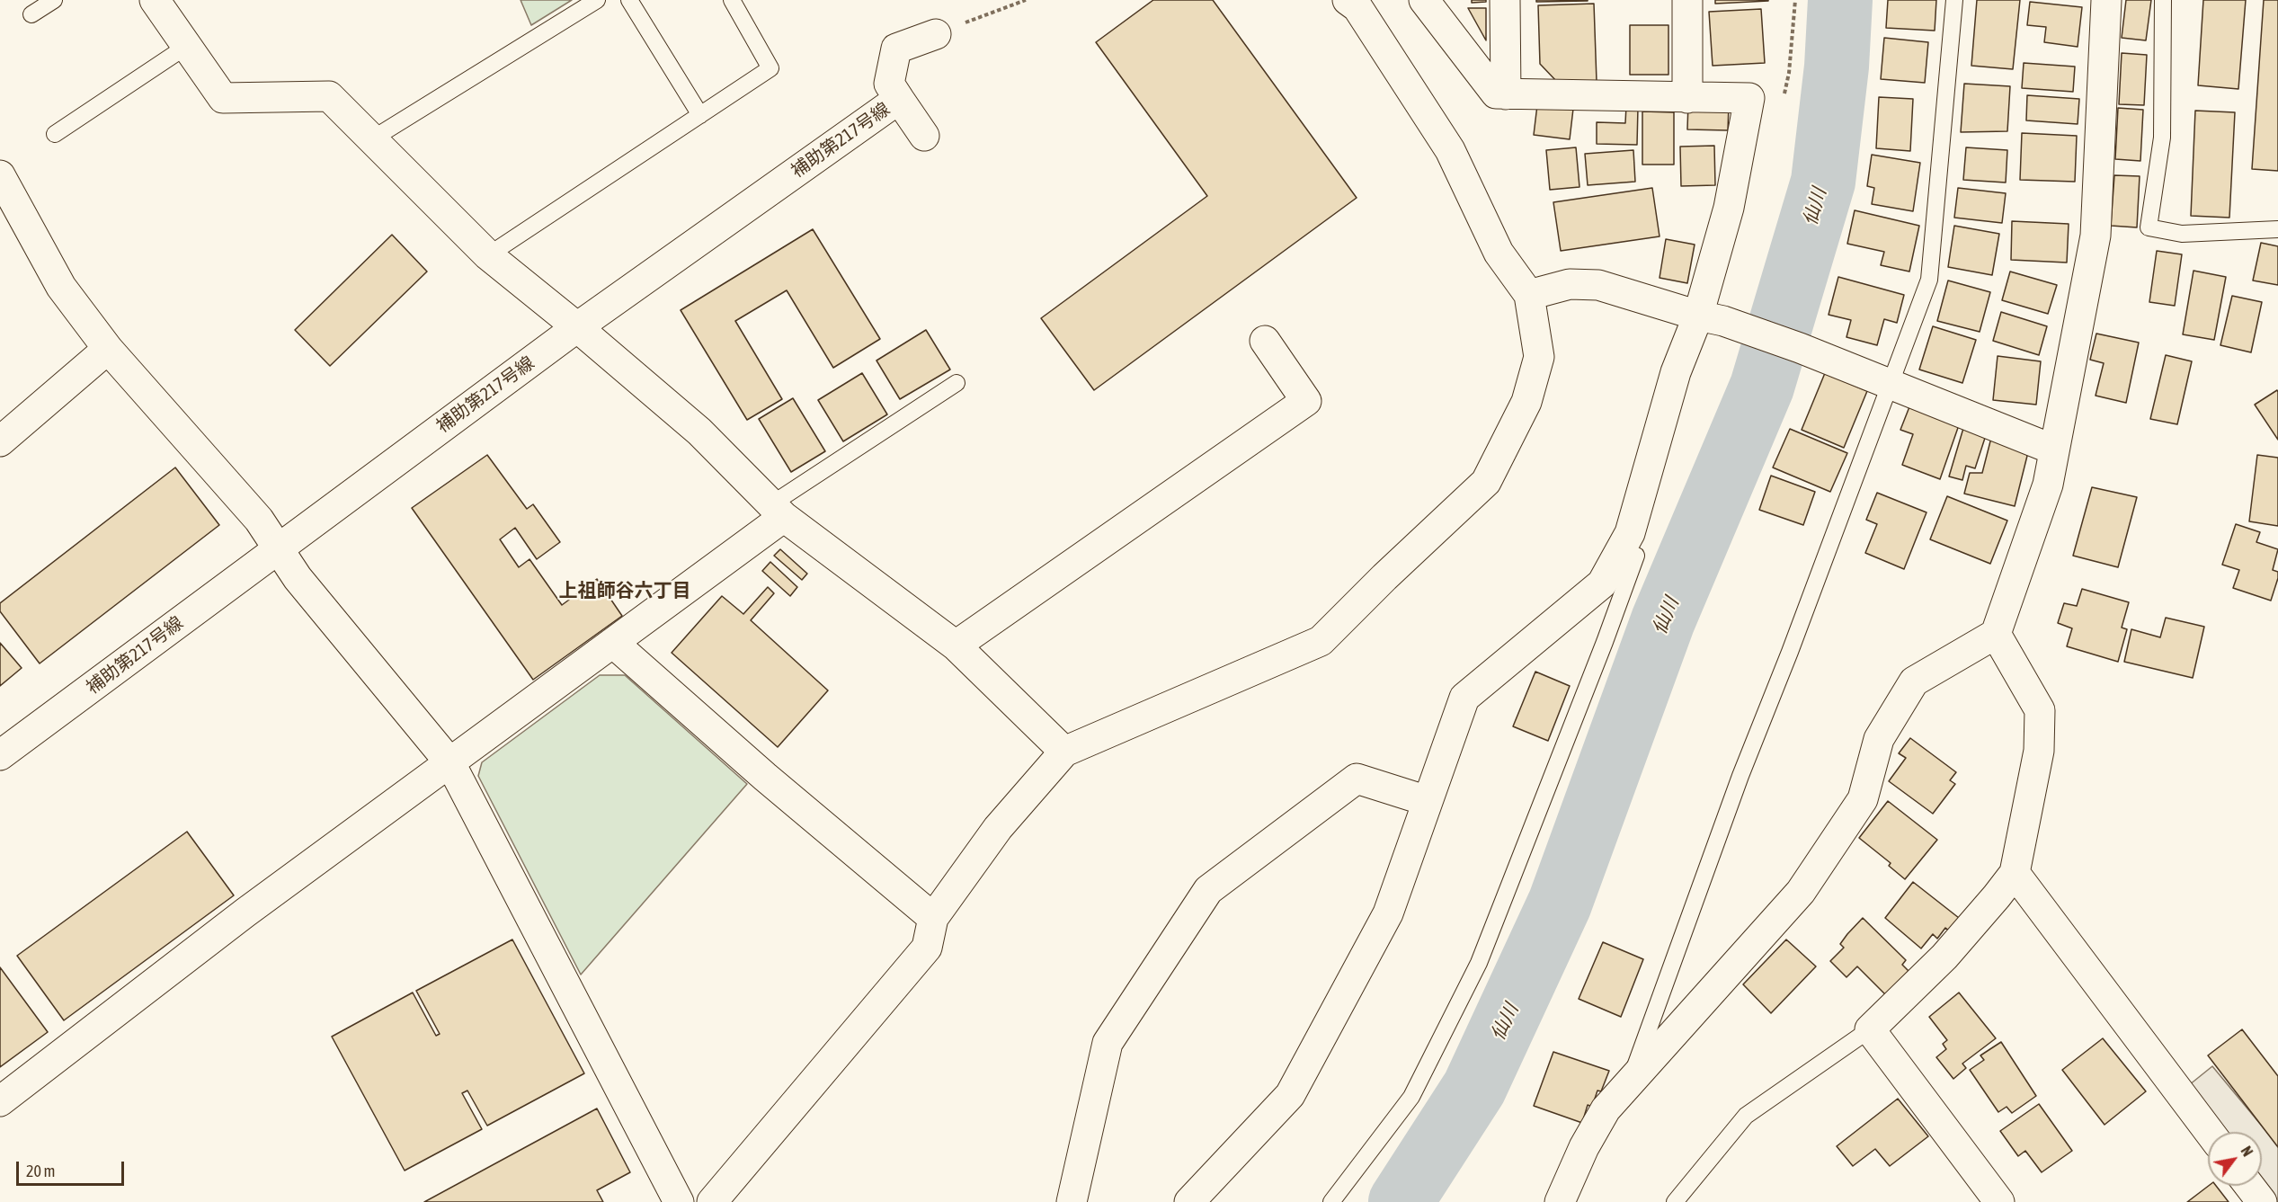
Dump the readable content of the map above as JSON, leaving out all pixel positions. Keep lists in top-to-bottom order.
{
  "streets": {
    "street": ["補助第217号線"]
  },
  "districts": ["上祖師谷六丁目"],
  "water": ["仙川"],
  "scale_bar": "20 m",
  "north": "top right"
}
